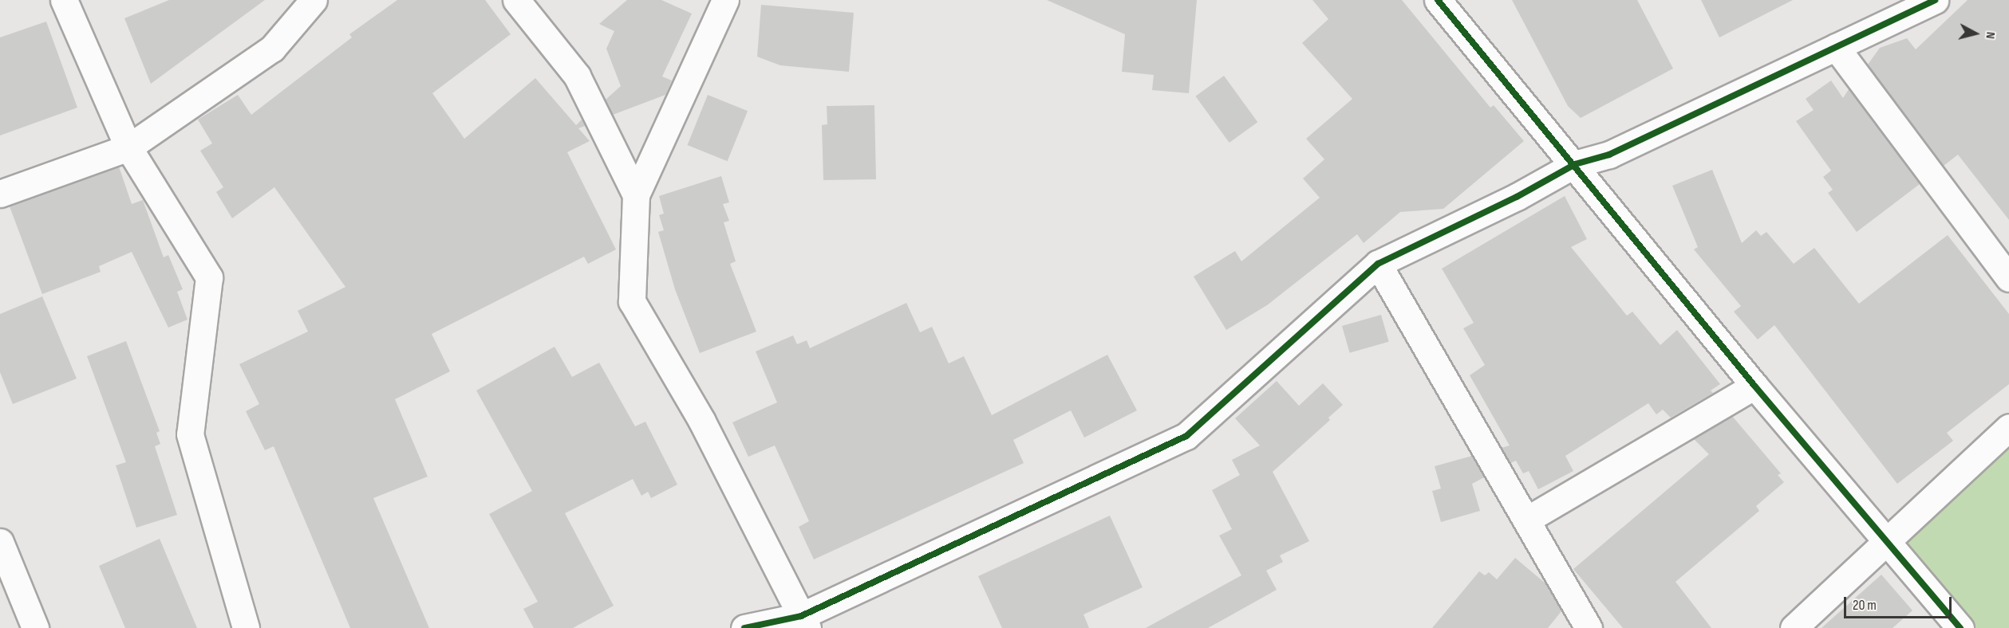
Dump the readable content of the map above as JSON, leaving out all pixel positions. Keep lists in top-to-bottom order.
{
  "scale_bar": "20 m",
  "north": "right"
}
